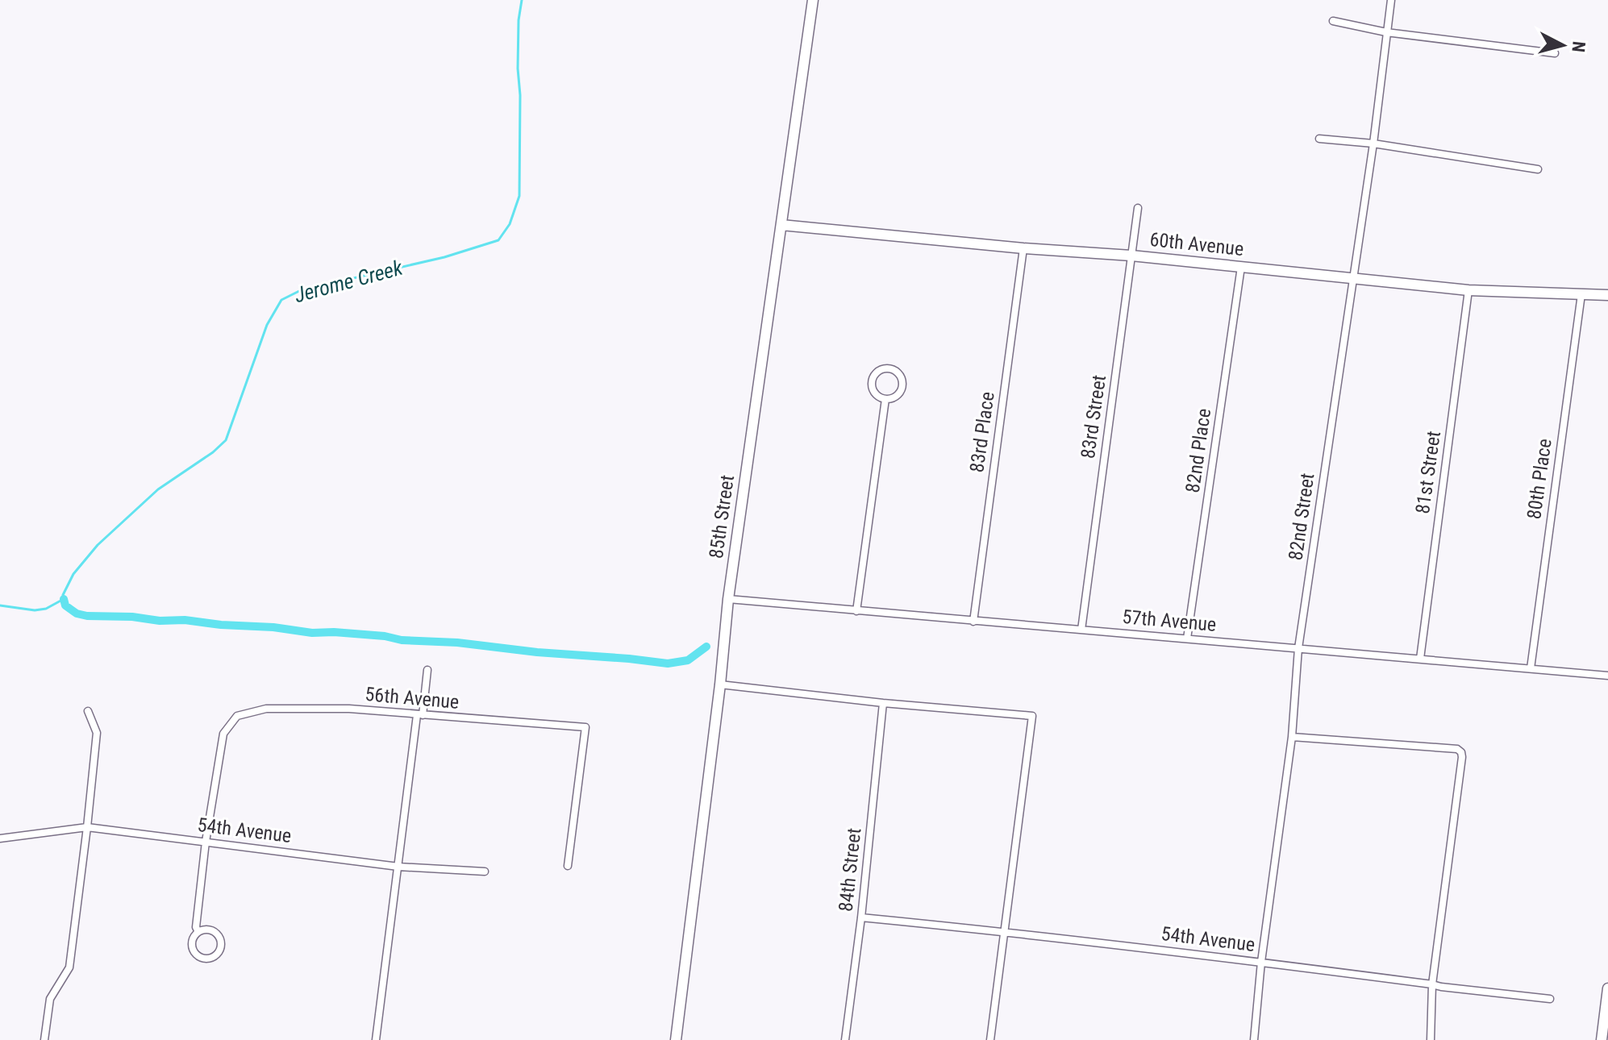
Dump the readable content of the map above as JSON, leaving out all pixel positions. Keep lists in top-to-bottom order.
{
  "streets": {
    "street": [
      "60th Avenue",
      "83rd Street",
      "83rd Place",
      "82nd Place",
      "81st Street",
      "80th Place",
      "85th Street",
      "82nd Street",
      "57th Avenue",
      "56th Avenue",
      "54th Avenue",
      "84th Street"
    ]
  },
  "crossings": [
    ["60th Avenue", "83rd Street"],
    ["60th Avenue", "83rd Place"],
    ["60th Avenue", "82nd Place"],
    ["60th Avenue", "81st Street"],
    ["60th Avenue", "80th Place"],
    ["60th Avenue", "85th Street"],
    ["60th Avenue", "82nd Street"],
    ["83rd Street", "57th Avenue"],
    ["83rd Place", "57th Avenue"],
    ["82nd Place", "57th Avenue"],
    ["81st Street", "57th Avenue"],
    ["80th Place", "57th Avenue"],
    ["85th Street", "57th Avenue"],
    ["82nd Street", "57th Avenue"],
    ["82nd Street", "54th Avenue"],
    ["56th Avenue", "54th Avenue"],
    ["54th Avenue", "84th Street"]
  ],
  "water": ["Jerome Creek"],
  "north": "right"
}
